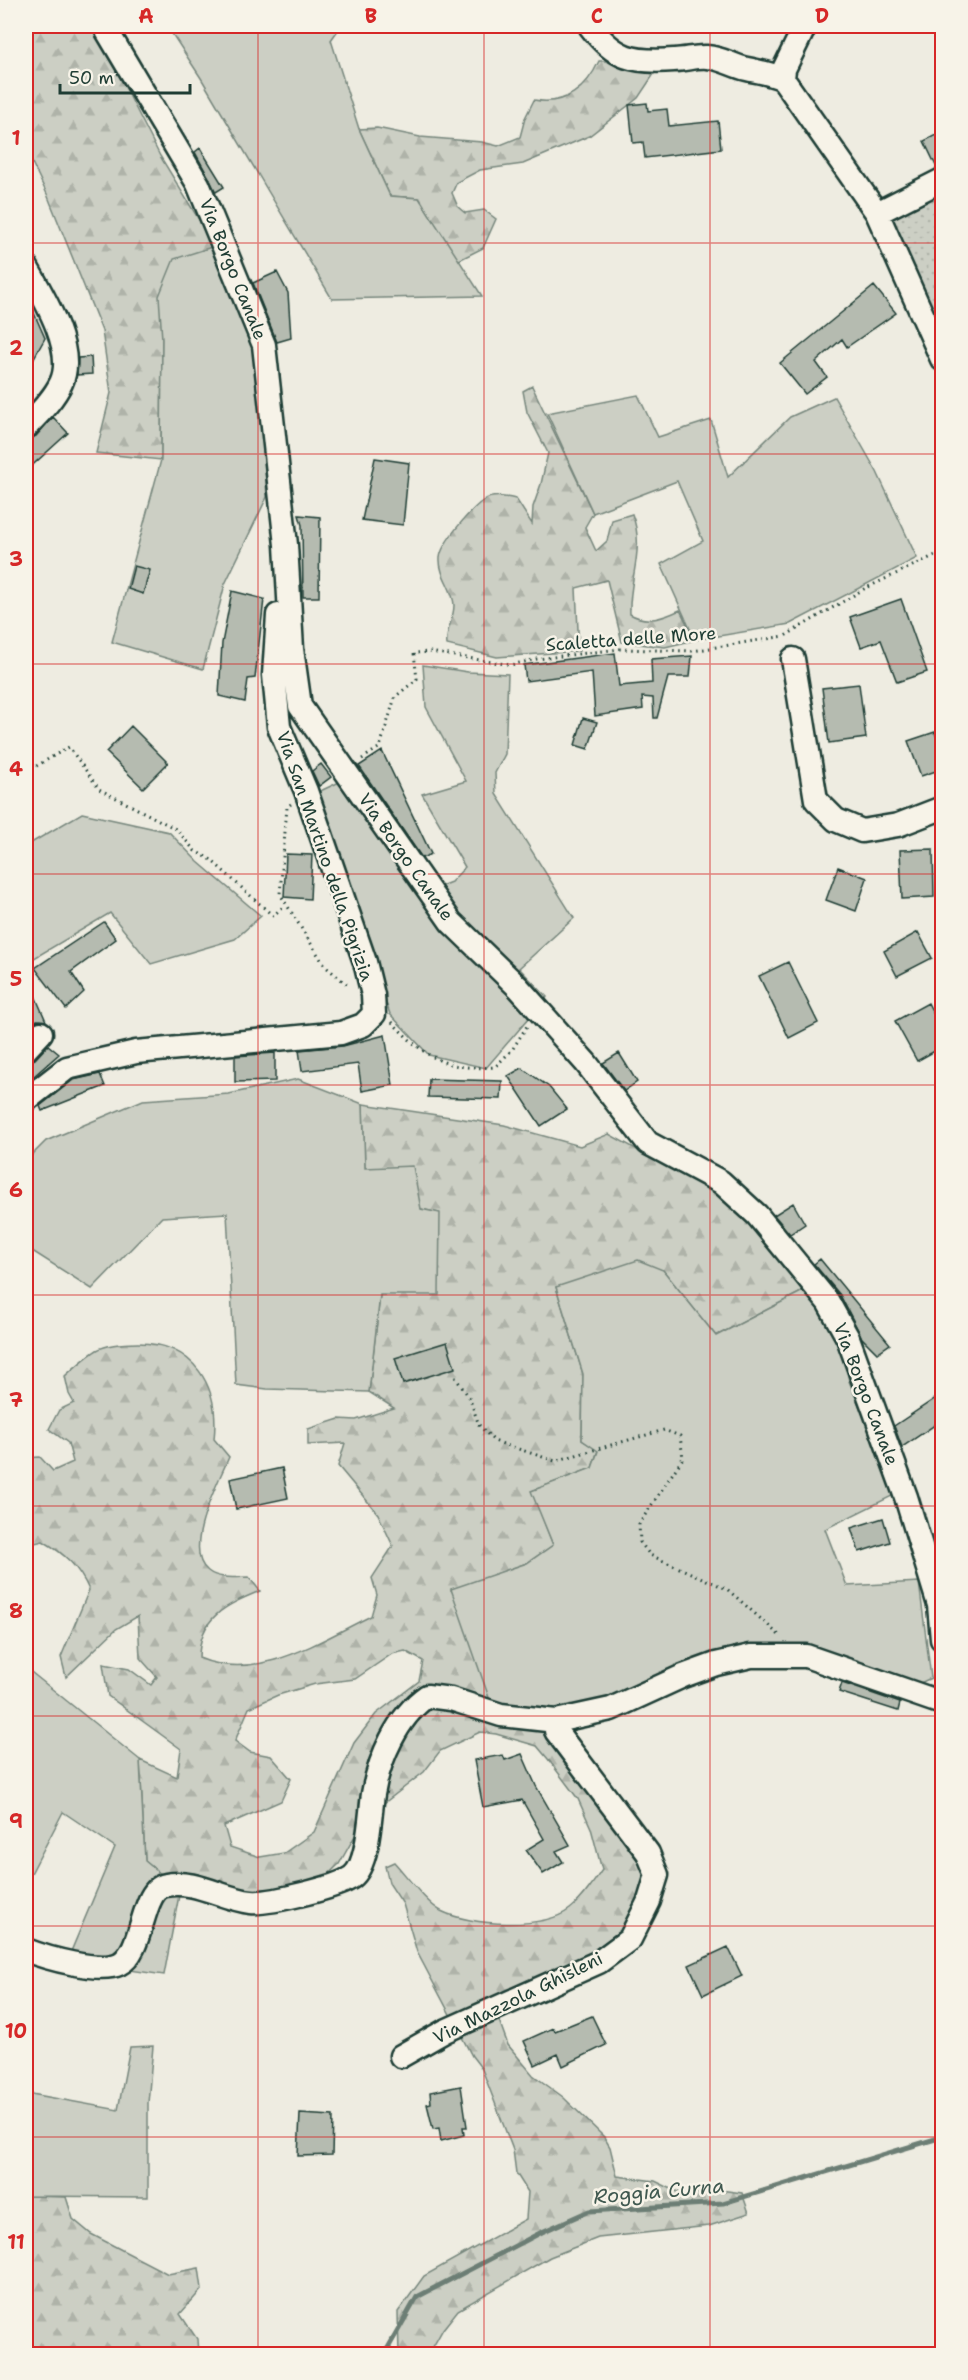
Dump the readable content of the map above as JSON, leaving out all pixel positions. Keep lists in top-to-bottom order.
{
  "streets": {
    "street": ["Via Borgo Canale", "Via San Martino della Pigrizia", "Via Mazzola Ghisleni"],
    "path": ["Scaletta delle More"]
  },
  "crossings": [
    ["Via Borgo Canale", "Scaletta delle More"],
    ["Via Borgo Canale", "Via San Martino della Pigrizia"]
  ],
  "water": ["Roggia Curna"],
  "scale_bar": "50 m",
  "grid": {
    "columns": [
      "A",
      "B",
      "C",
      "D"
    ],
    "rows": [
      "1",
      "2",
      "3",
      "4",
      "5",
      "6",
      "7",
      "8",
      "9",
      "10",
      "11"
    ]
  }
}
